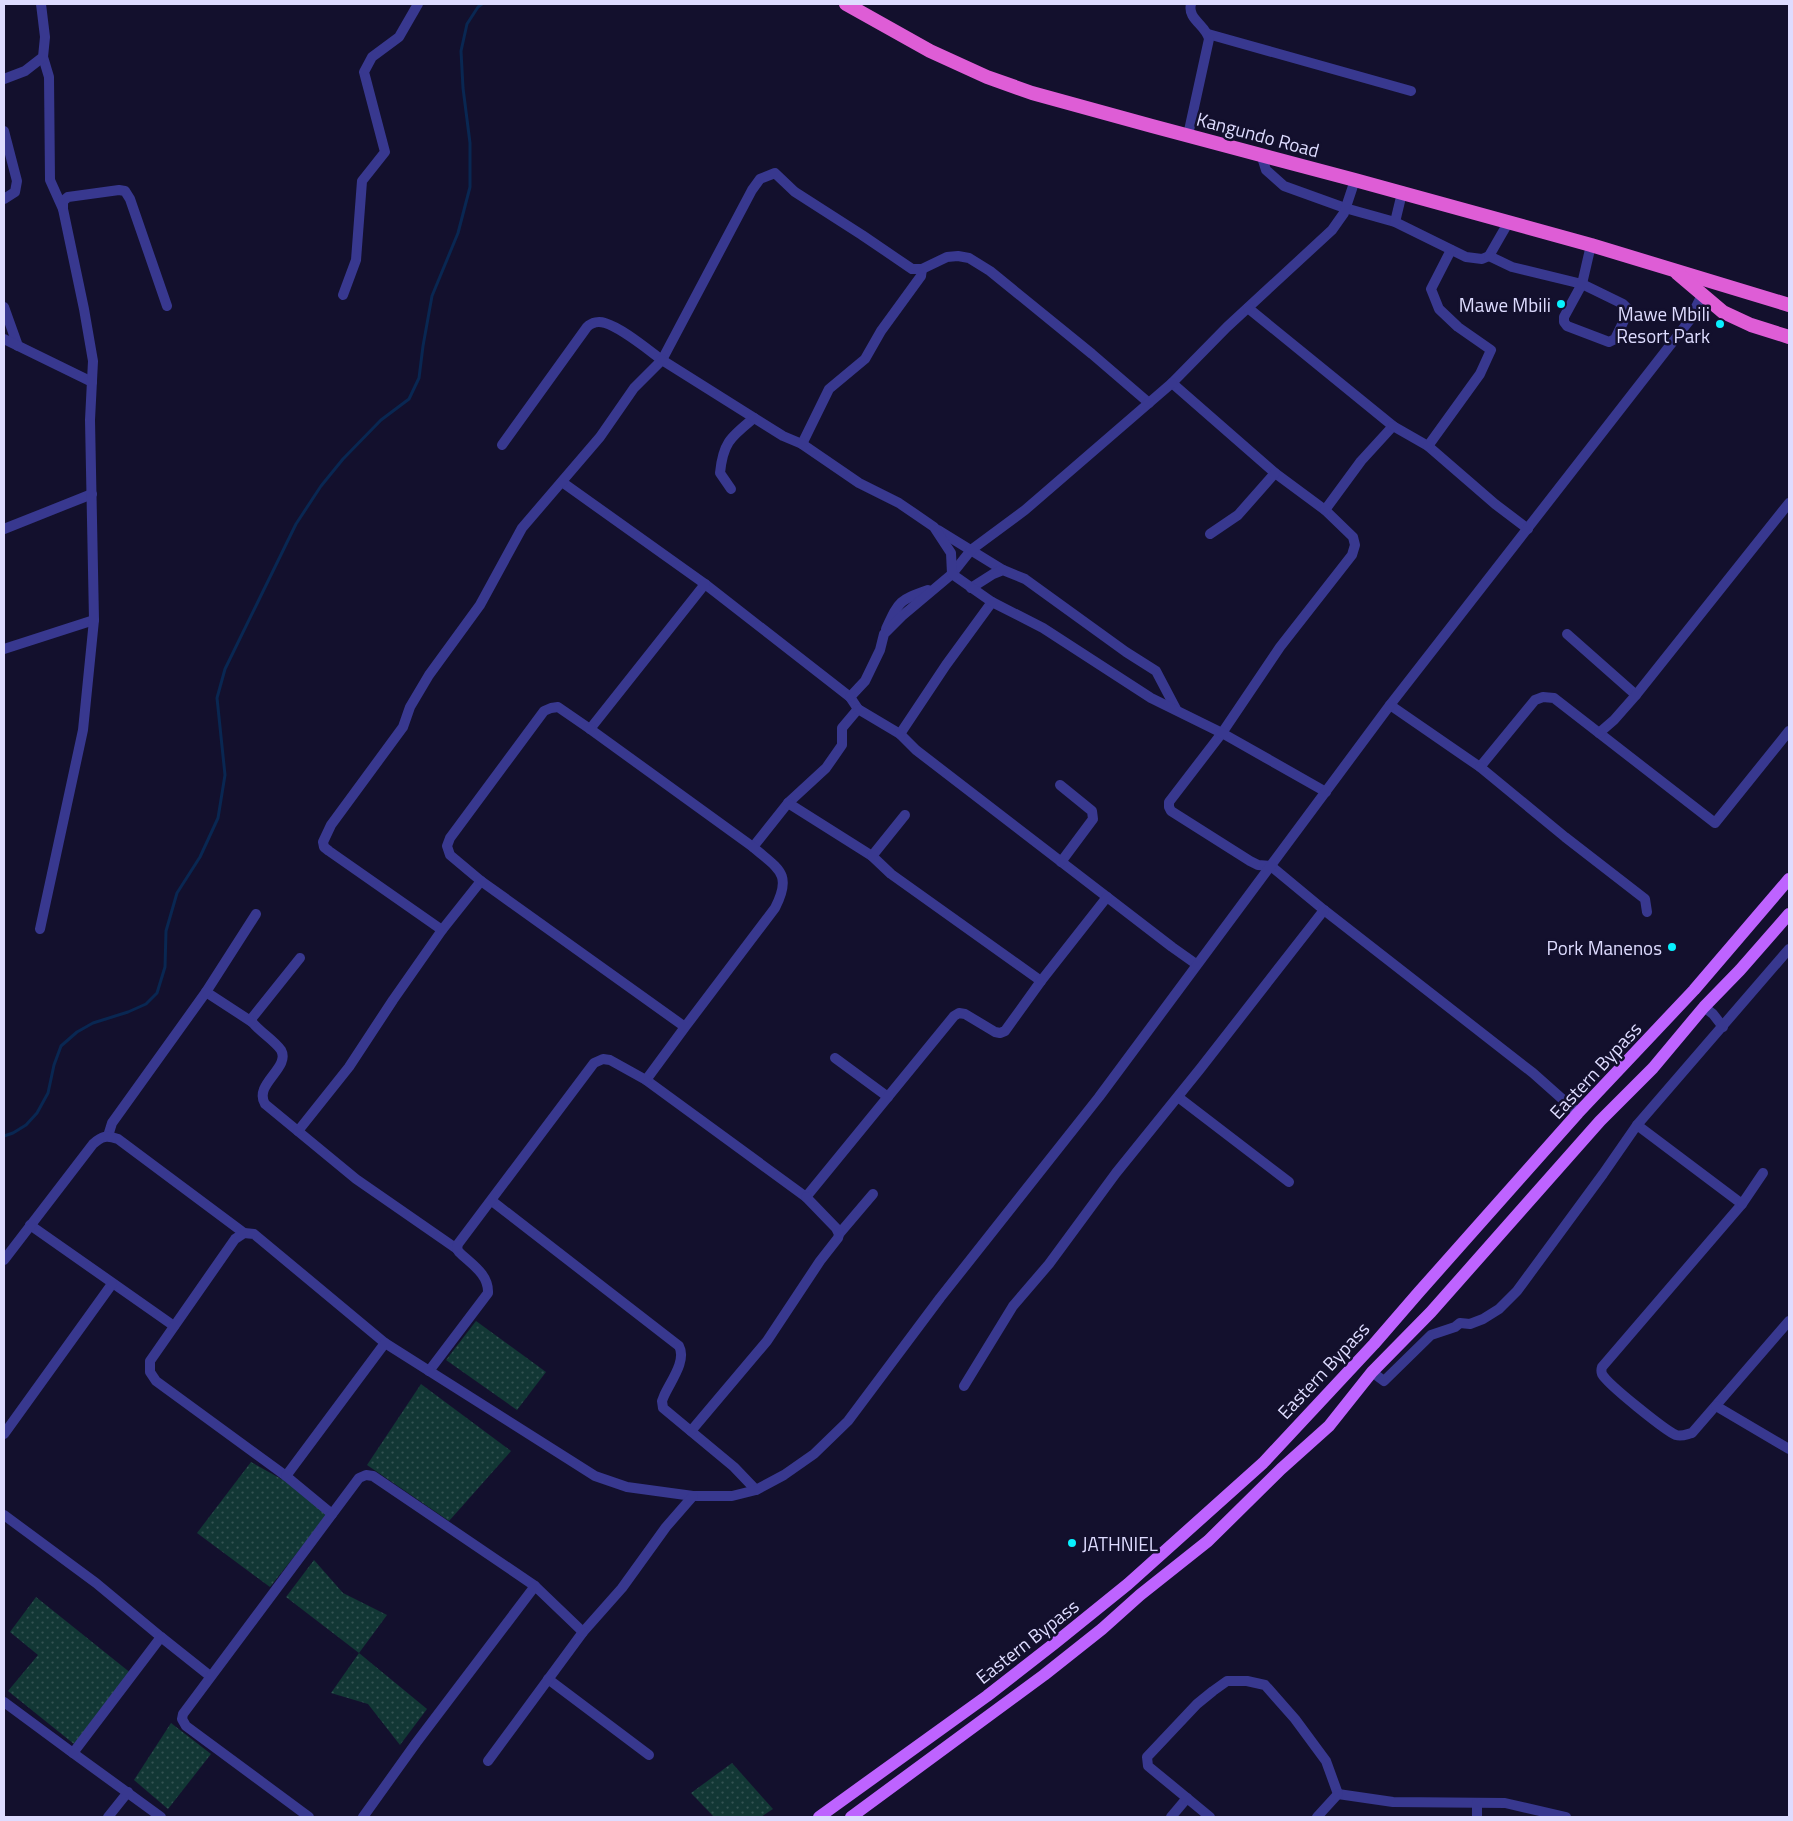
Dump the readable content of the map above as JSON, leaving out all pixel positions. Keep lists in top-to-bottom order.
{
  "streets": {
    "highway": ["Kangundo Road"],
    "main road": ["Eastern Bypass"]
  },
  "places": [
    "Mawe Mbili",
    "Mawe Mbili Resort Park",
    "Pork Manenos",
    "JATHNIEL"
  ]
}
